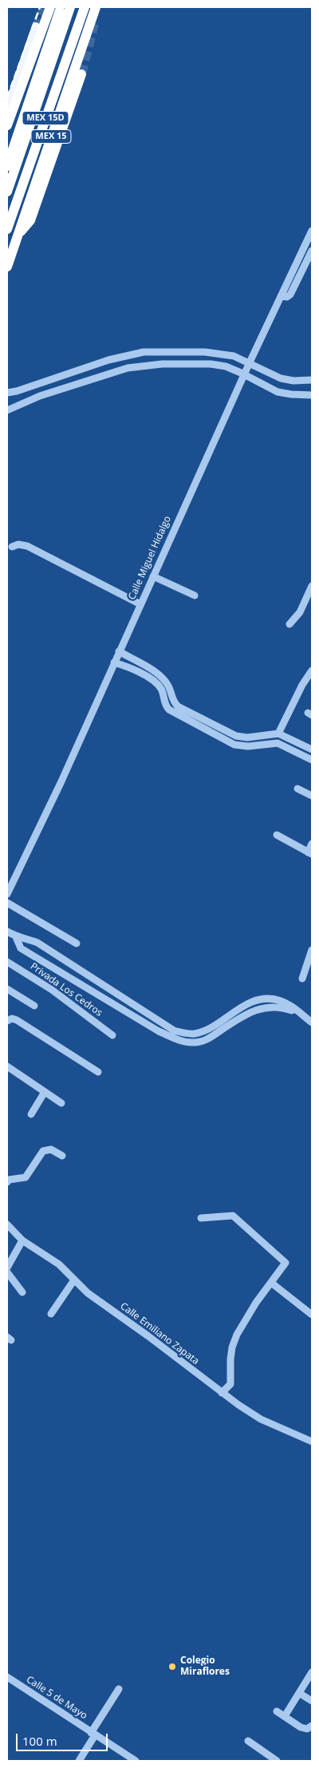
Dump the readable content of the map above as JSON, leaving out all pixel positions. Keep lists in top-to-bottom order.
{
  "streets": {
    "highway": ["MEX 15D", "MEX 15"],
    "street": [
      "Calle Miguel Hidalgo",
      "Privada Los Cedros",
      "Calle Emiliano Zapata",
      "Calle 5 de Mayo"
    ]
  },
  "places": ["Colegio Miraflores"],
  "scale_bar": "100 m"
}
